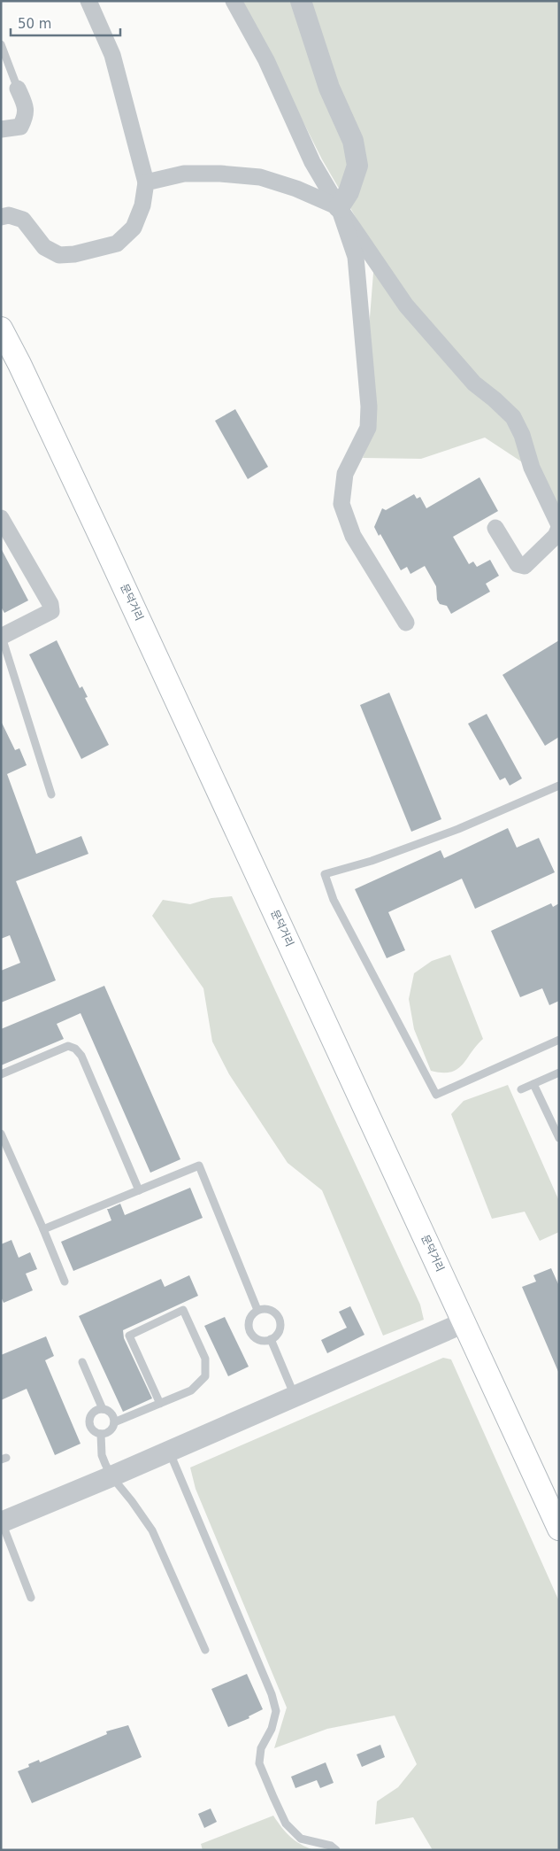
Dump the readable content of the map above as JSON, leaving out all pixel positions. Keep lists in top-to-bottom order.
{
  "streets": {
    "main road": ["문덕거리"]
  },
  "scale_bar": "50 m"
}
